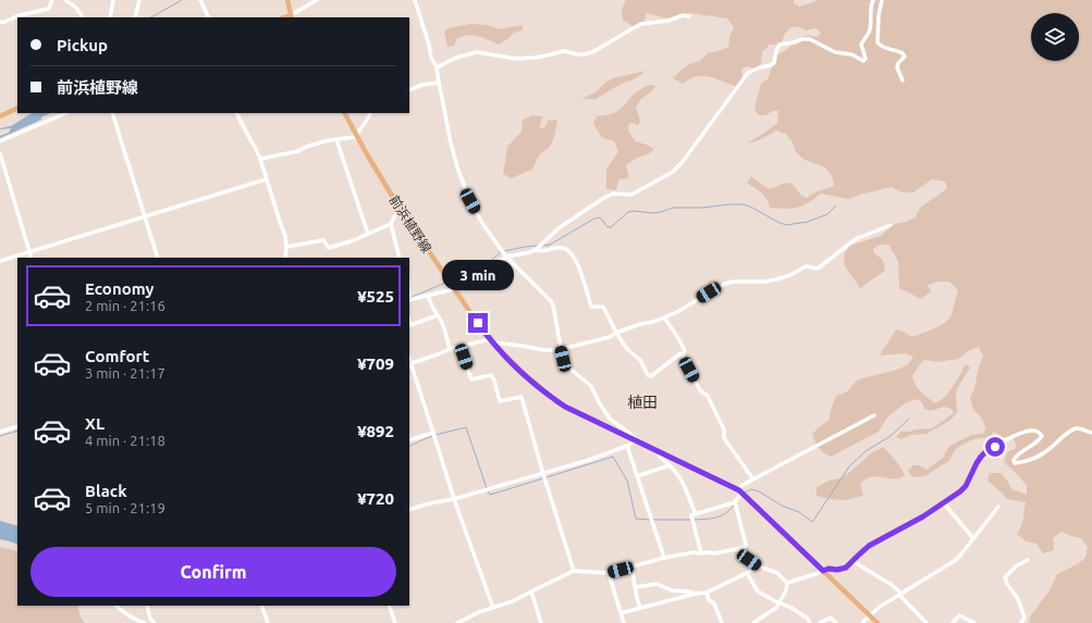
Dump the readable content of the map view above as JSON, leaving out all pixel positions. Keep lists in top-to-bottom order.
{
  "streets": {
    "main road": ["前浜植野線"]
  },
  "districts": ["植田"],
  "page": {
    "banner": ["Pickup", "前浜植野線"],
    "bubble": "3 min",
    "list": [
      {
        "name": "Economy",
        "note": "2 min · 21:16",
        "value": "¥525"
      },
      {
        "name": "Comfort",
        "note": "3 min · 21:17",
        "value": "¥709"
      },
      {
        "name": "XL",
        "note": "4 min · 21:18",
        "value": "¥892"
      },
      {
        "name": "Black",
        "note": "5 min · 21:19",
        "value": "¥720"
      }
    ],
    "buttons": "Confirm"
  }
}
